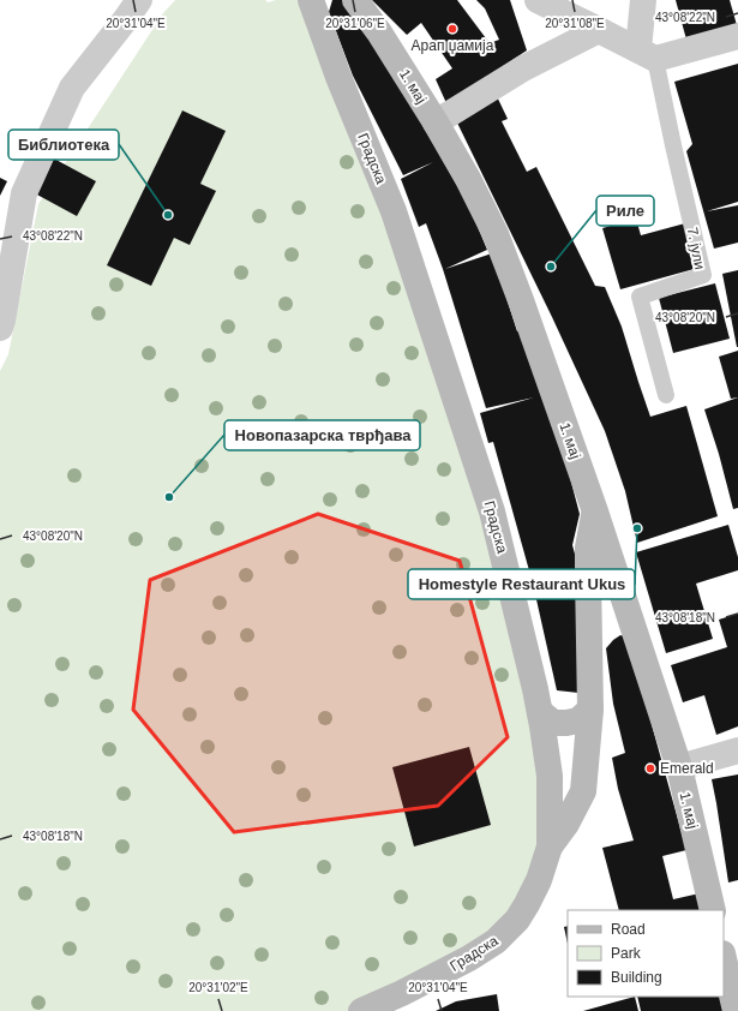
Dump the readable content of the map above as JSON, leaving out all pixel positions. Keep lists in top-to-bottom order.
{
  "streets": {
    "street": ["1. мај", "Градска"],
    "lane": ["7. јули"]
  },
  "places": [
    "Арап џамија",
    "Библиотека",
    "Риле",
    "Новопазарска тврђава",
    "Homestyle Restaurant Ukus",
    "Emerald"
  ],
  "legend": ["Road", "Park", "Building"],
  "coordinates": [
    "43°08'22\"N",
    "20°31'04\"E",
    "20°31'06\"E",
    "20°31'08\"E",
    "43°08'20\"N",
    "43°08'18\"N",
    "20°31'02\"E"
  ]
}
